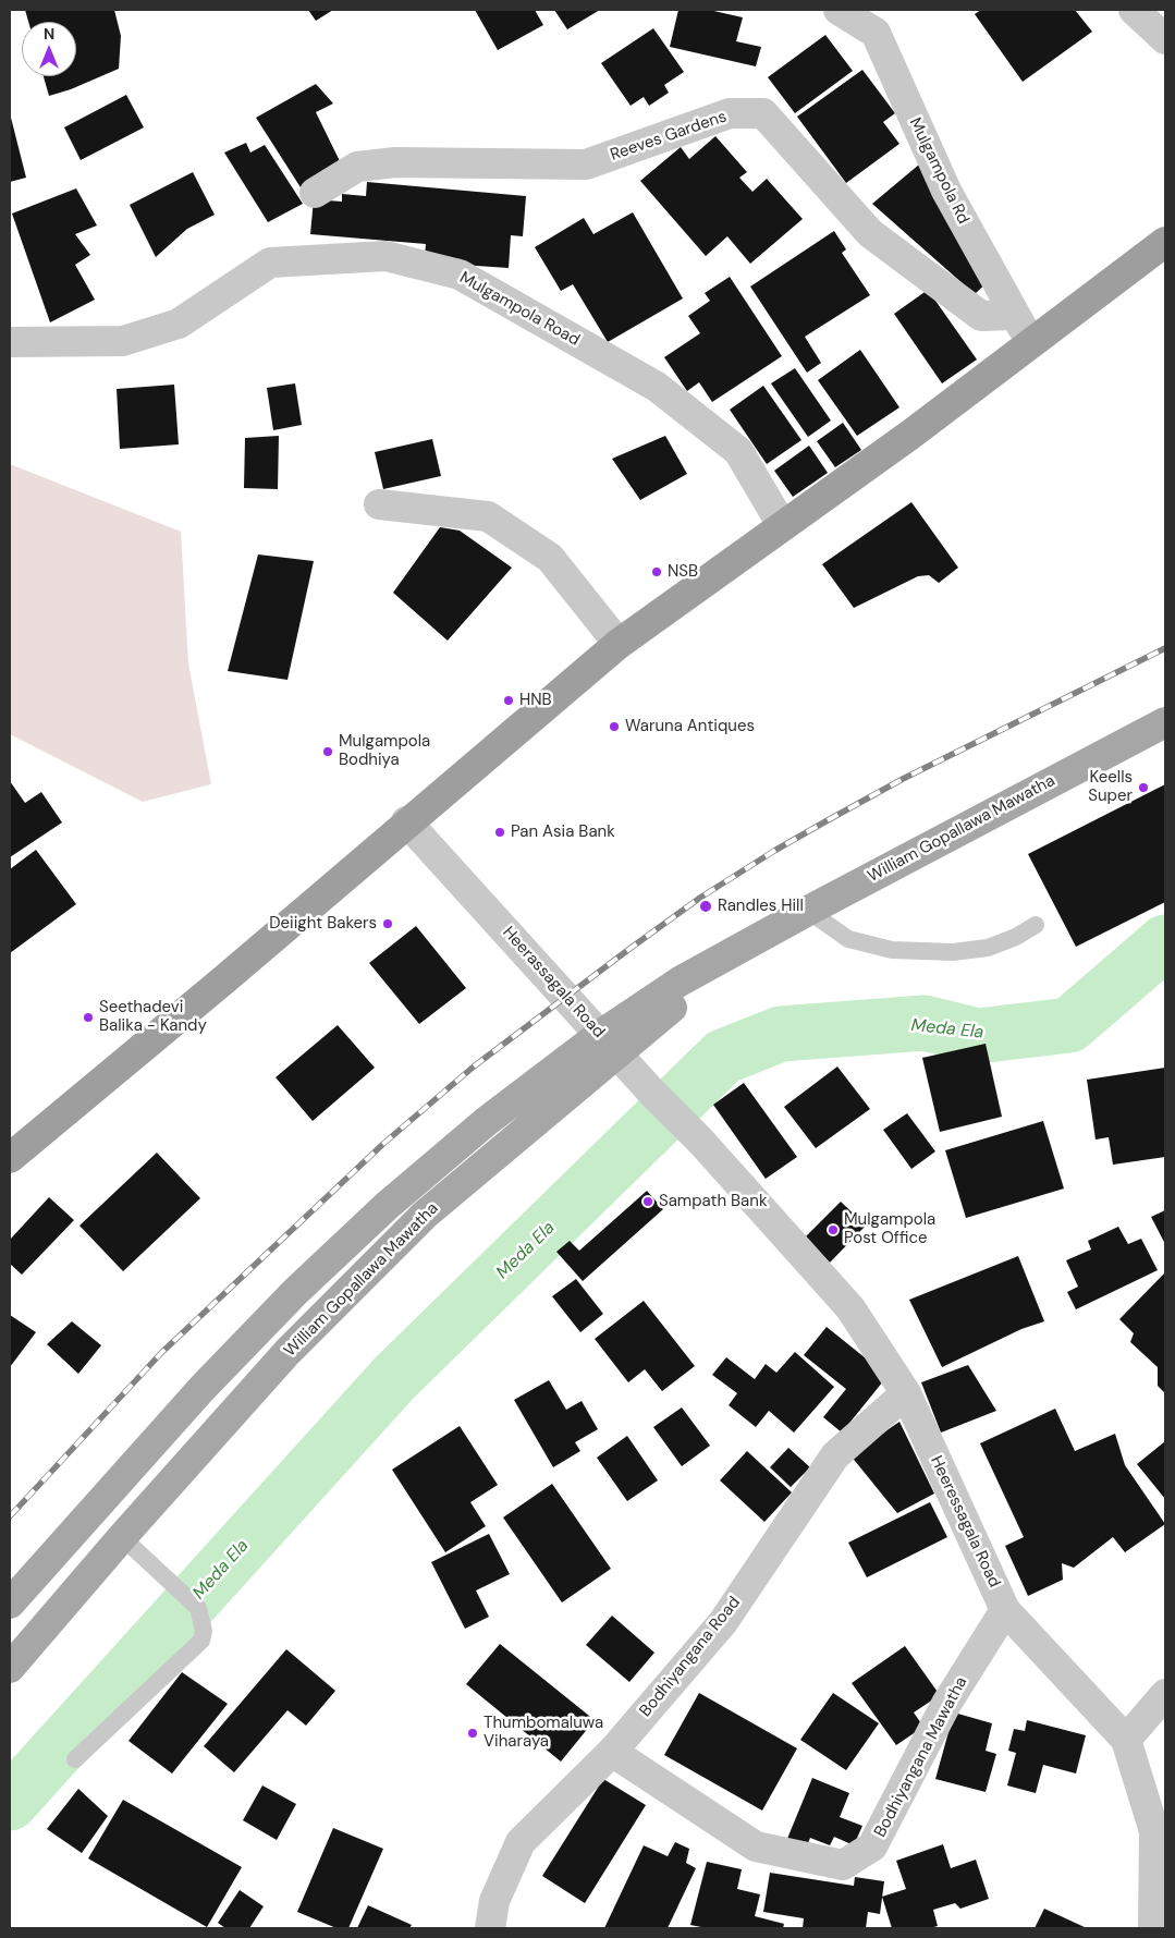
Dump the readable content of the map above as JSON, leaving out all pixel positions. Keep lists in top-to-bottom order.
{
  "streets": {
    "main road": ["William Gopallawa Mawatha"],
    "street": [
      "Reeves Gardens",
      "Mulgampola Rd",
      "Mulgampola Road",
      "Heerassagala Road",
      "Heeressagala Road",
      "Bodhiyangana Road",
      "Bodhiyangana Mawatha"
    ]
  },
  "crossings": [
    ["Reeves Gardens", "Mulgampola Rd"],
    ["William Gopallawa Mawatha", "Heerassagala Road"],
    ["Heerassagala Road", "Heeressagala Road"],
    ["Heeressagala Road", "Bodhiyangana Road"],
    ["Heeressagala Road", "Bodhiyangana Mawatha"],
    ["Bodhiyangana Road", "Bodhiyangana Mawatha"]
  ],
  "water": ["Meda Ela"],
  "places": [
    "NSB",
    "HNB",
    "Waruna Antiques",
    "Mulgampola Bodhiya",
    "Keells Super",
    "Pan Asia Bank",
    "Randles Hill",
    "Deiight Bakers",
    "Seethadevi Balika - Kandy",
    "Sampath Bank",
    "Mulgampola Post Office",
    "Thumbomaluwa Viharaya"
  ],
  "north": "top"
}
